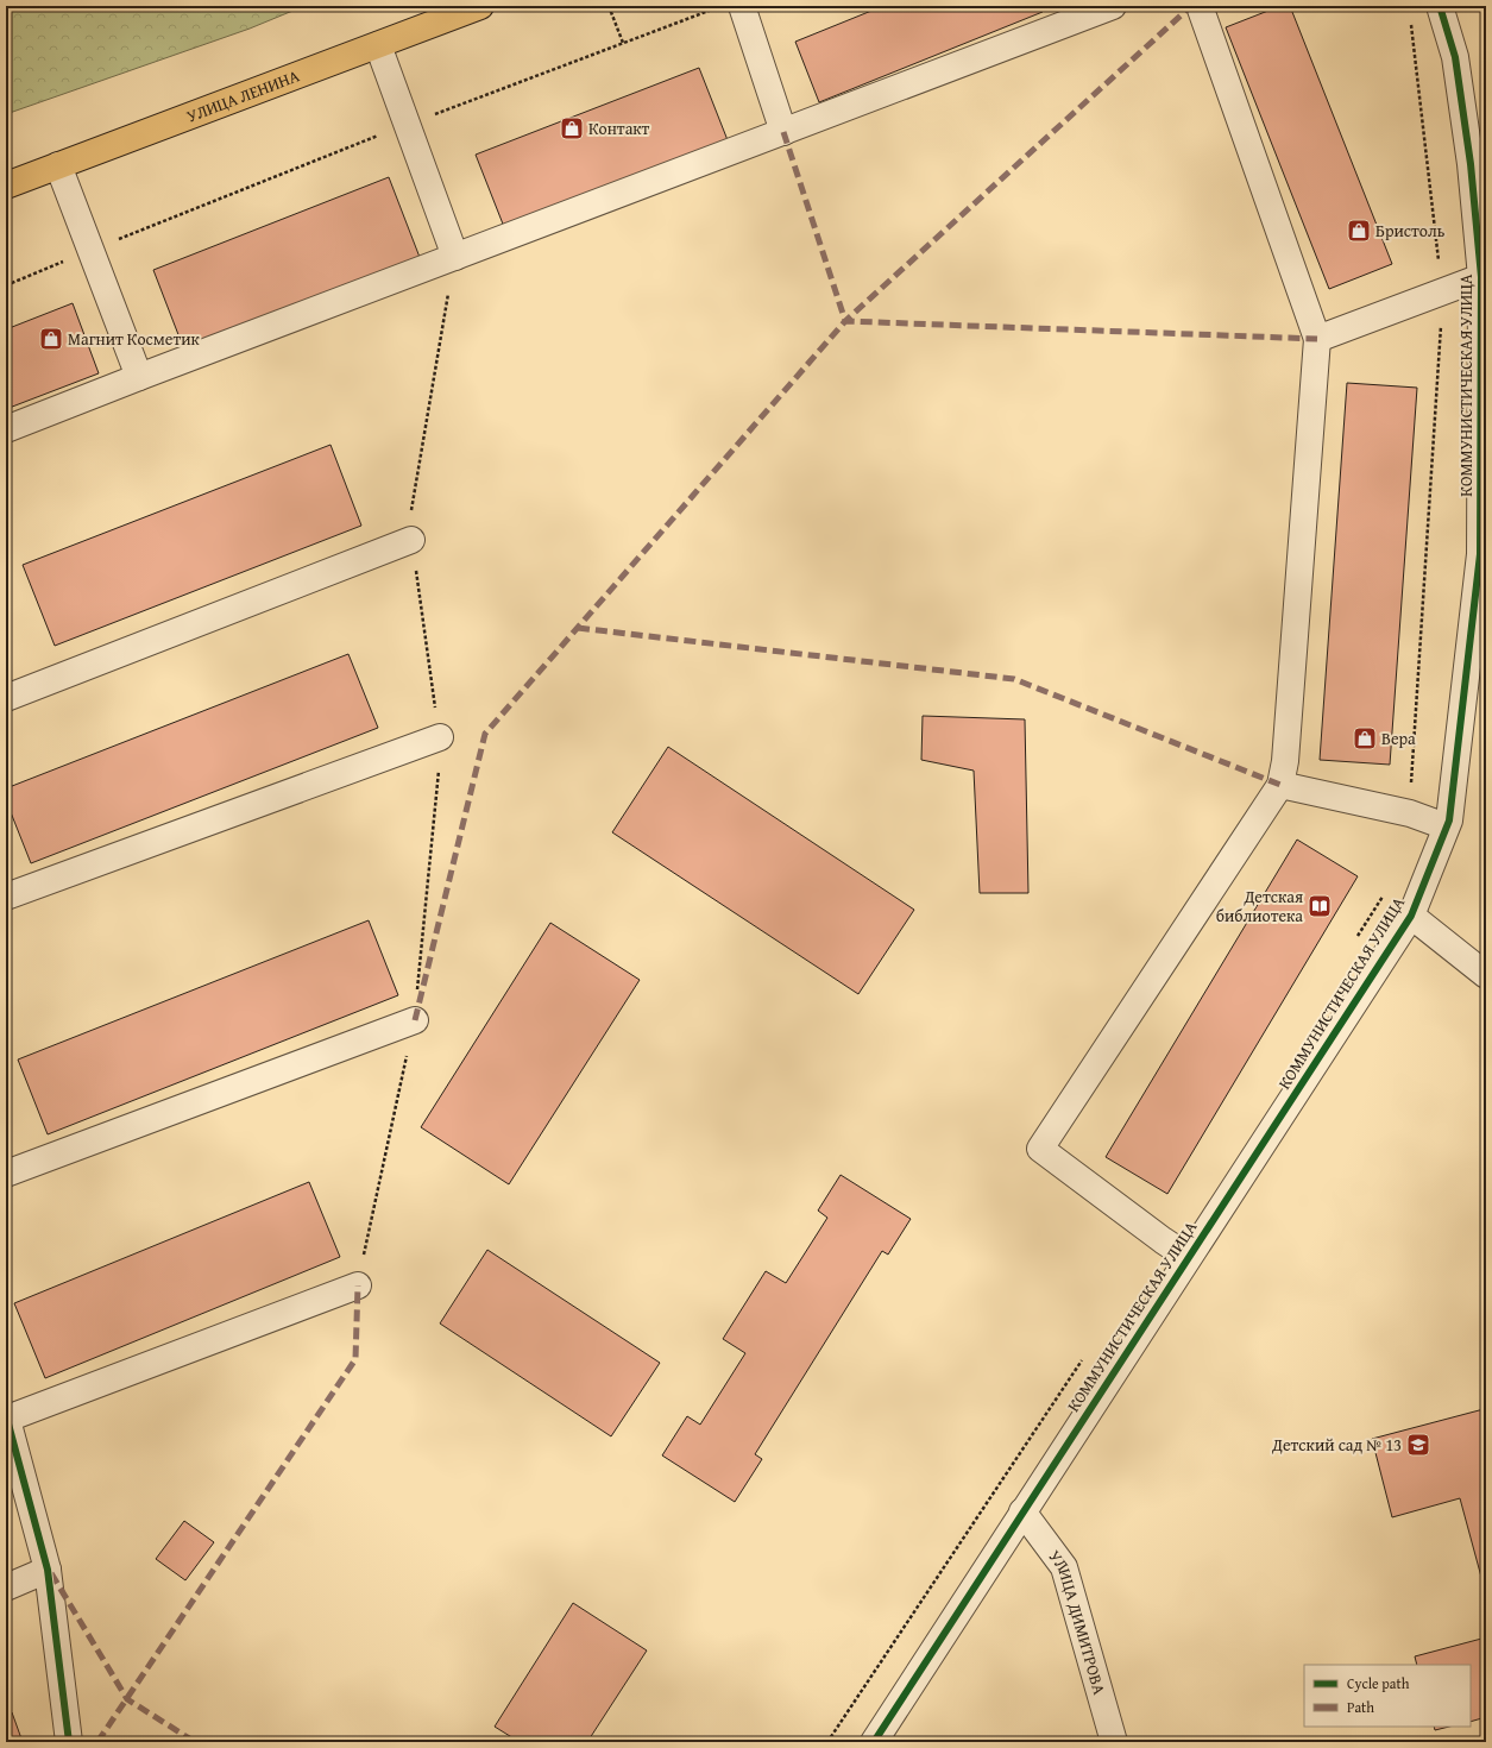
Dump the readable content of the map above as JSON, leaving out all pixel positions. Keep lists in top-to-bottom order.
{
  "streets": {
    "highway": ["УЛИЦА ЛЕНИНА"],
    "street": ["КОММУНИСТИЧЕСКАЯ УЛИЦА", "УЛИЦА ДИМИТРОВА"]
  },
  "crossings": [
    ["КОММУНИСТИЧЕСКАЯ УЛИЦА", "УЛИЦА ДИМИТРОВА"]
  ],
  "places": {
    "shop": [
      "Контакт",
      "Бристоль",
      "Магнит Косметик",
      "Вера"
    ],
    "library": ["Детская библиотека"],
    "school or university": ["Детский сад № 13"]
  },
  "legend": ["Cycle path", "Path"]
}
